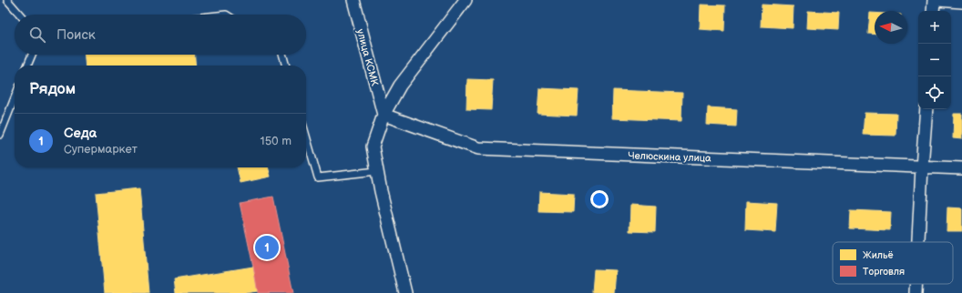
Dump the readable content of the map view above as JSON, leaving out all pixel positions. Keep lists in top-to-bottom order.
{
  "streets": {
    "street": ["улица КСМК", "Челюскина улица"]
  },
  "crossings": [
    ["улица КСМК", "Челюскина улица"]
  ],
  "legend": ["Жильё", "Торговля"],
  "north": "left",
  "page": {
    "map_buttons": ["+", "−"],
    "search": "Поиск",
    "heading": "Рядом",
    "list": [
      {
        "mark": "1",
        "name": "Седа",
        "note": "Супермаркет",
        "value": "150 m"
      }
    ],
    "pins": "1"
  }
}
